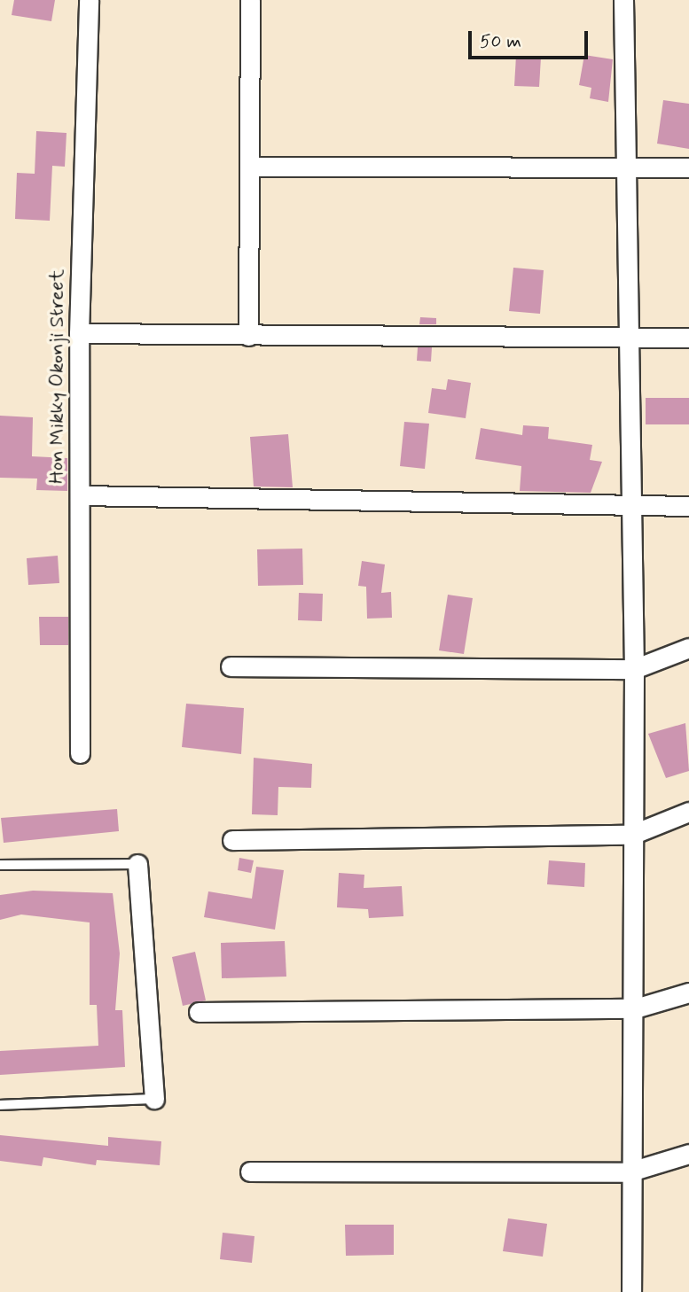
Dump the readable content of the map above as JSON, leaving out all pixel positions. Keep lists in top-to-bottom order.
{
  "streets": {
    "street": ["Hon Mikky Okonji Street"]
  },
  "scale_bar": "50 m"
}
